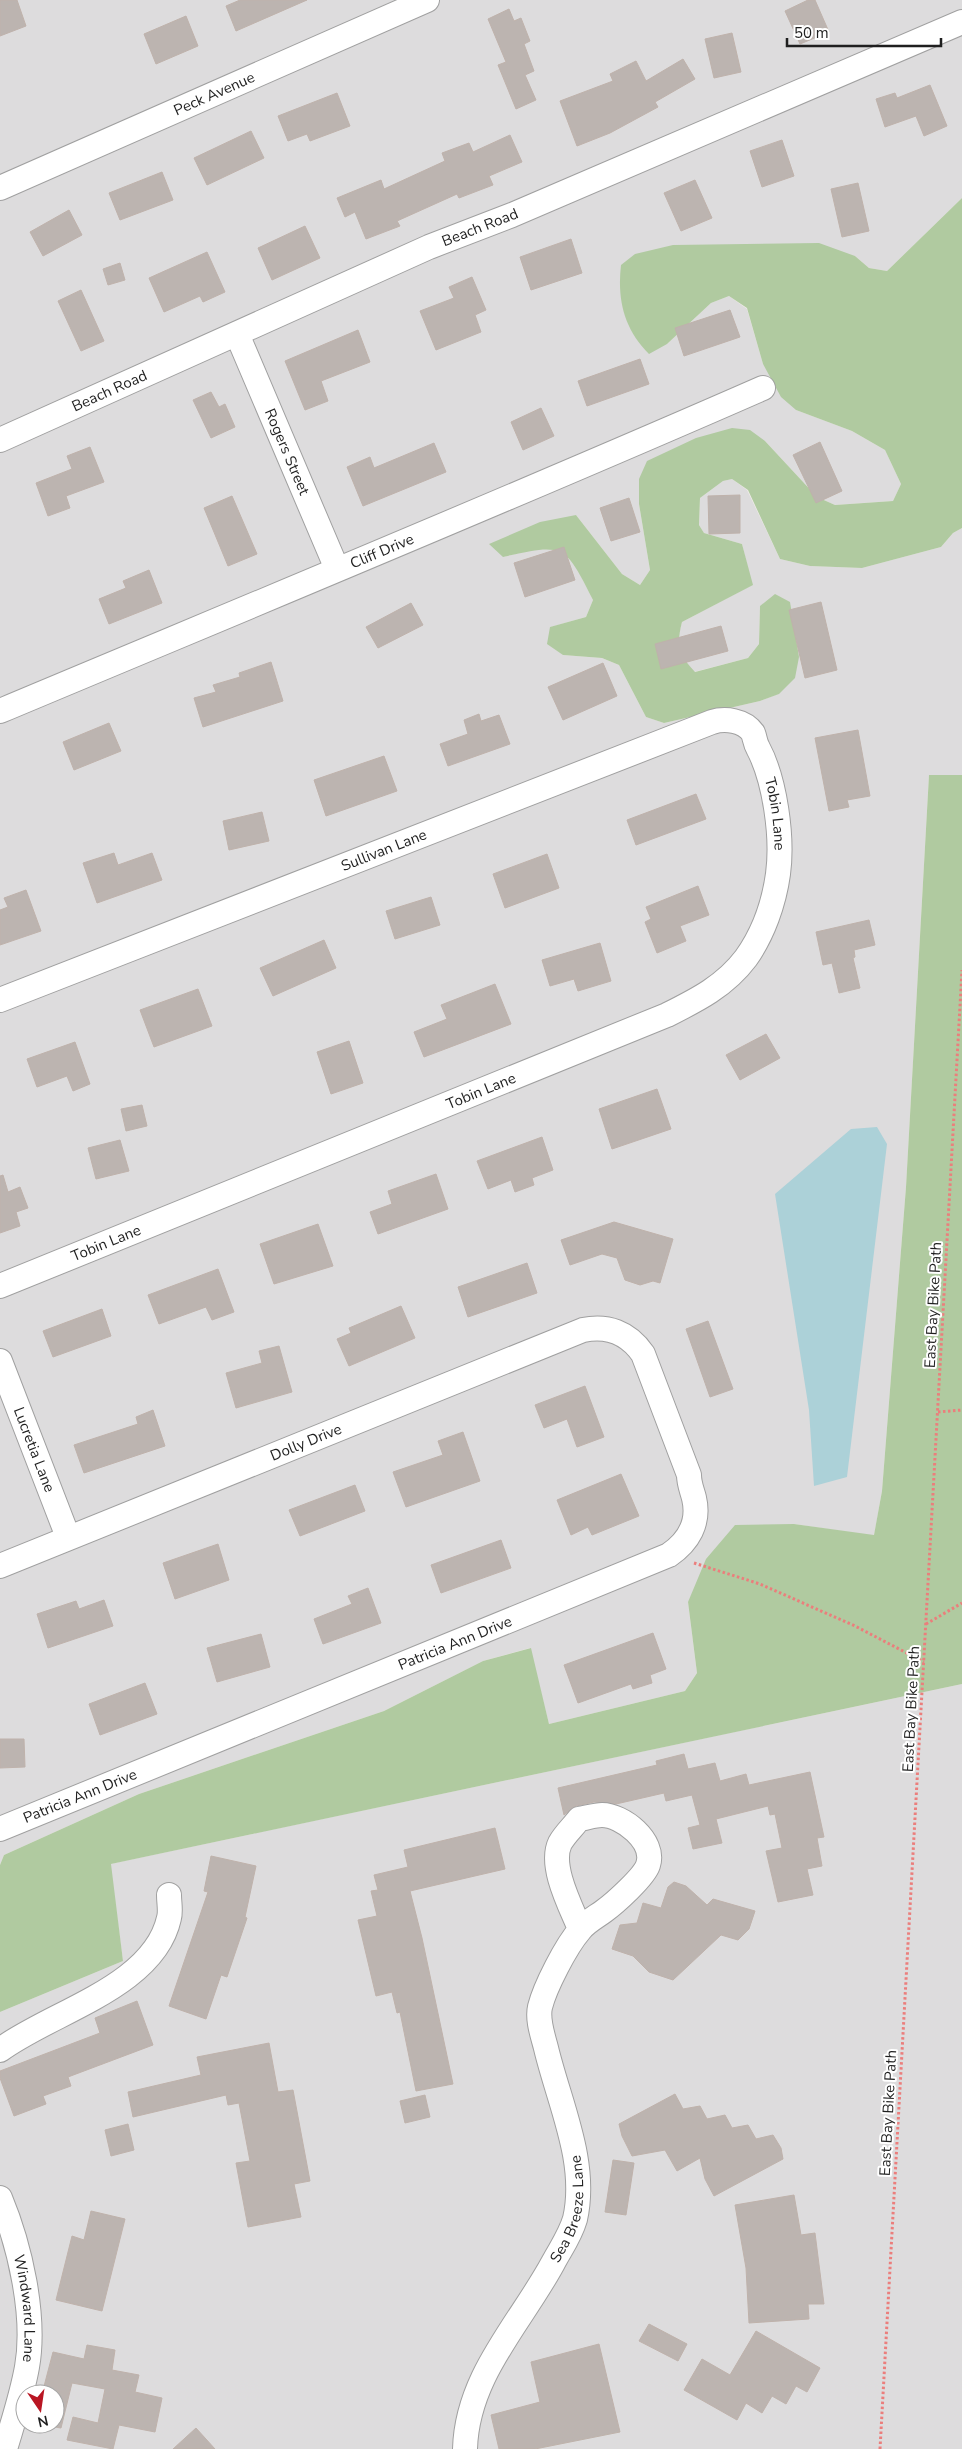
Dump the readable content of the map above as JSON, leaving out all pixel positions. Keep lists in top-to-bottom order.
{
  "streets": {
    "street": [
      "Peck Avenue",
      "Beach Road",
      "Rogers Street",
      "Cliff Drive",
      "Tobin Lane",
      "Sullivan Lane",
      "Dolly Drive",
      "Lucretia Lane",
      "Patricia Ann Drive",
      "Sea Breeze Lane",
      "Windward Lane"
    ],
    "path": ["East Bay Bike Path"]
  },
  "crossings": [
    ["Beach Road", "Rogers Street"],
    ["Rogers Street", "Cliff Drive"],
    ["Tobin Lane", "Sullivan Lane"],
    ["Dolly Drive", "Lucretia Lane"],
    ["Dolly Drive", "Patricia Ann Drive"]
  ],
  "scale_bar": "50 m",
  "north": "bottom"
}
